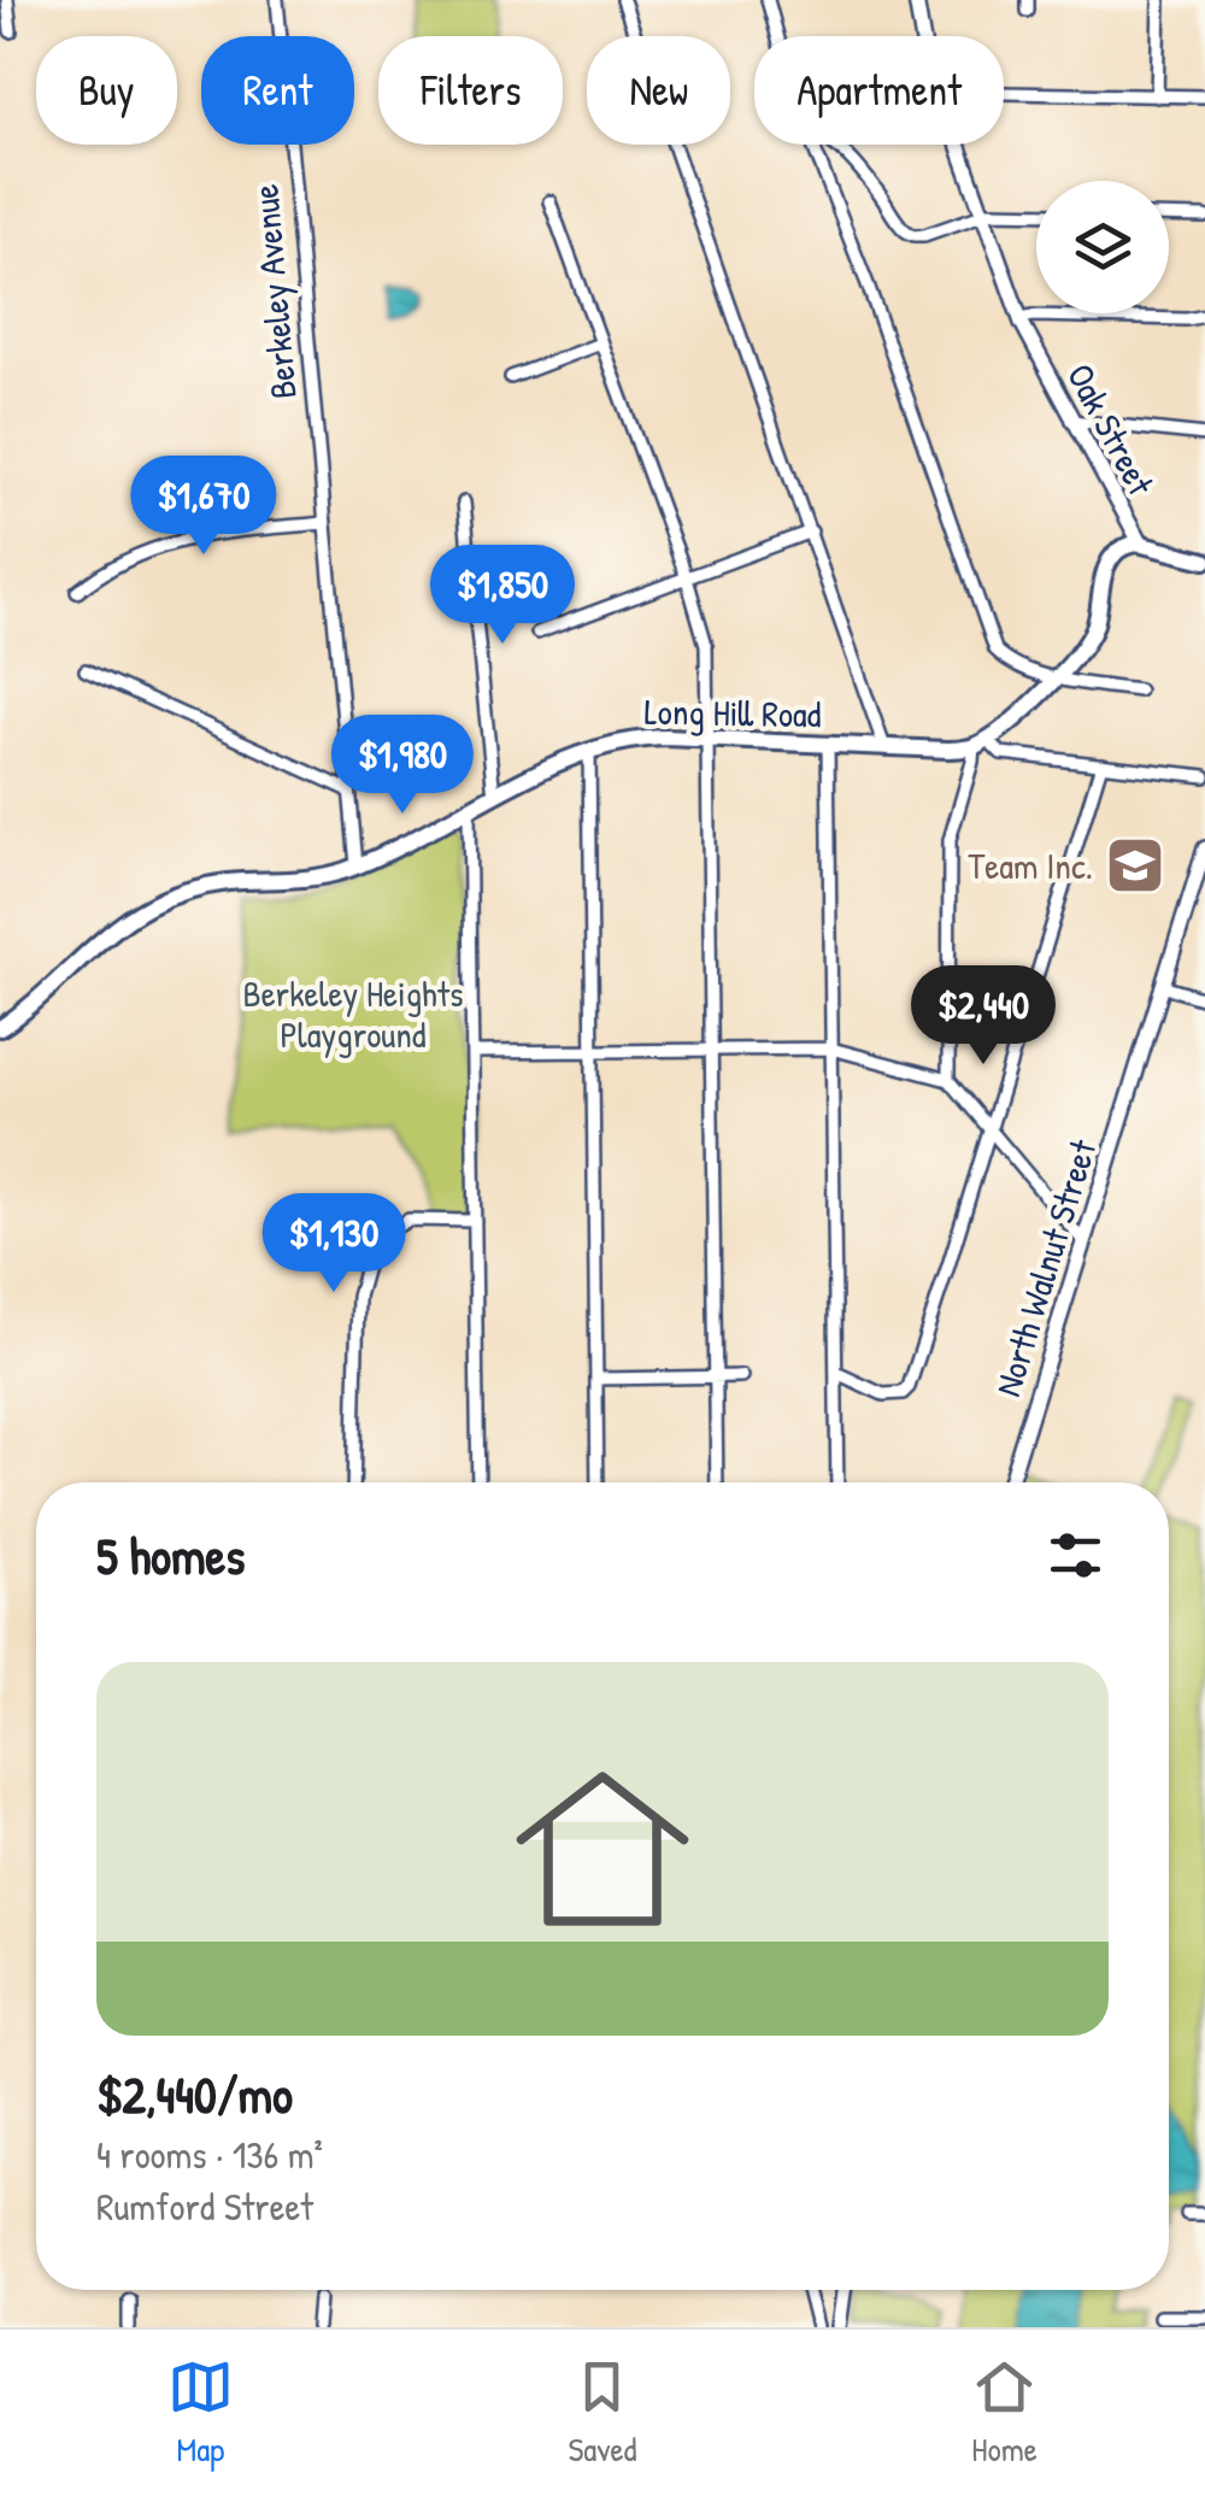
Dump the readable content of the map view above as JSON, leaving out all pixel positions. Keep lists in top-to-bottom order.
{
  "streets": {
    "main road": ["Long Hill Road"],
    "street": ["Berkeley Avenue", "Oak Street", "North Walnut Street"]
  },
  "crossings": [
    ["Berkeley Avenue", "Long Hill Road"]
  ],
  "parks": ["Berkeley Heights Playground"],
  "places": {
    "school or university": ["Team Inc."]
  },
  "page": {
    "chip": [
      "Buy",
      "Rent",
      "Filters",
      "New",
      "Apartment"
    ],
    "price": [
      "$1,670",
      "$1,850",
      "$1,980",
      "$2,440",
      "$1,130"
    ],
    "heading": "5 homes",
    "list": [
      {
        "name": "$2,440/mo",
        "note": "4 rooms · 136 m² · Rumford Street"
      }
    ],
    "tabs": ["Map", "Saved", "Home"]
  }
}
